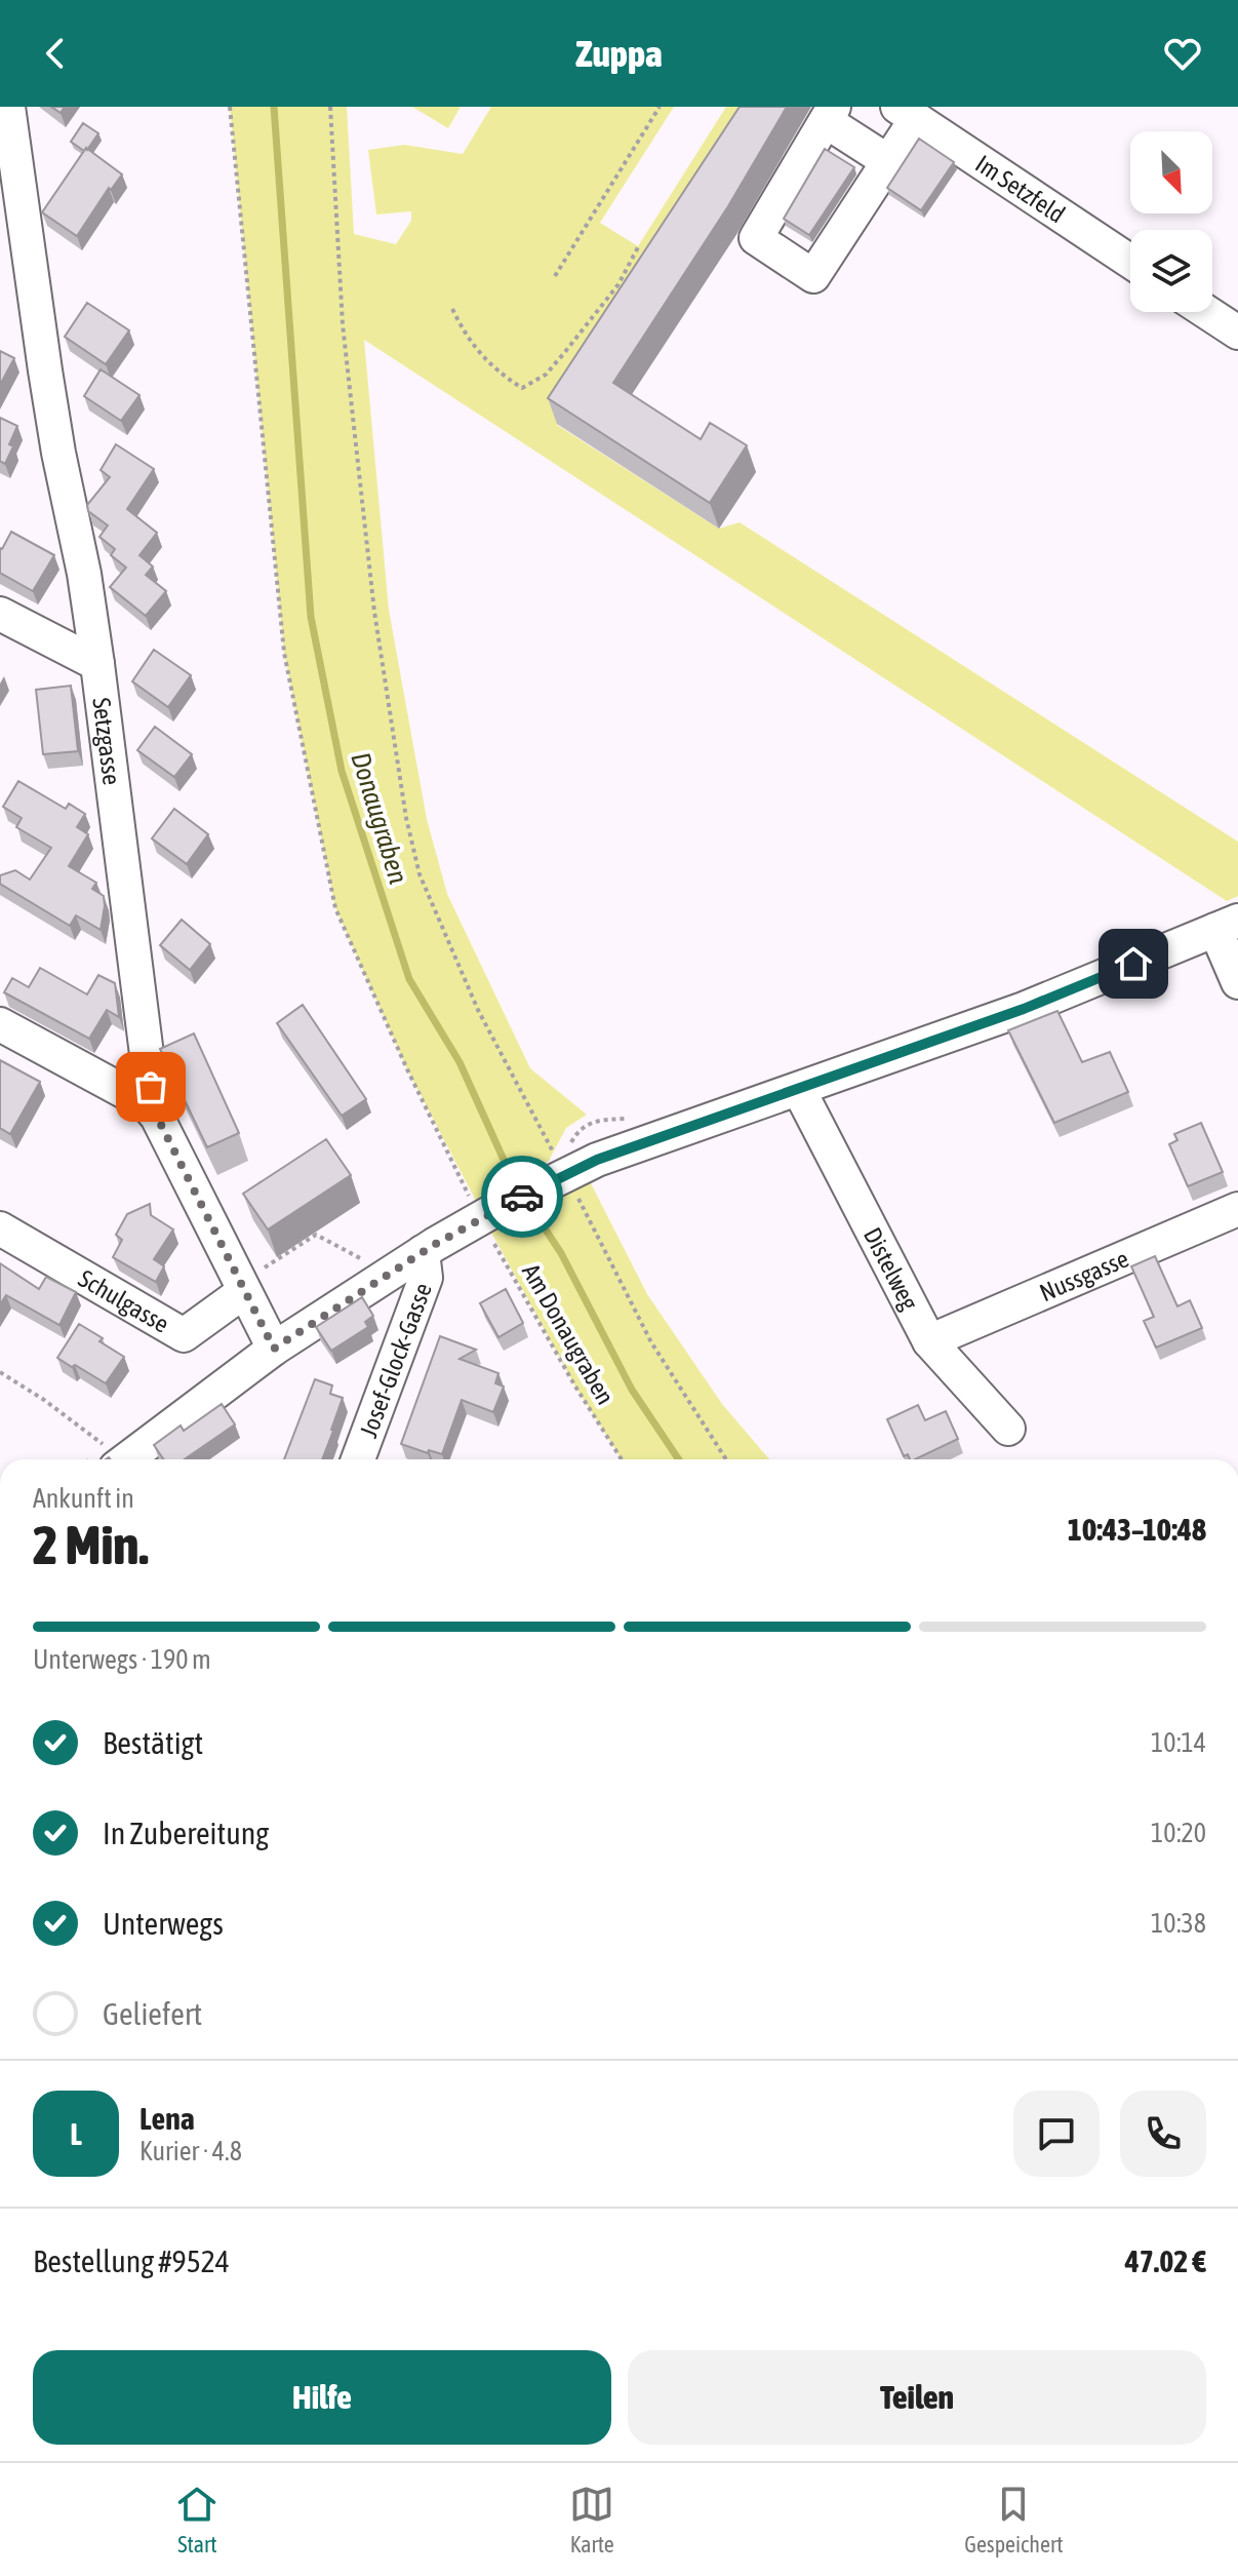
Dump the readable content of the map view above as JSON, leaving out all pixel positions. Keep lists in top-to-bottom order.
{
  "streets": {
    "street": [
      "Im Setzfeld",
      "Setzgasse",
      "Distelweg",
      "Nussgasse",
      "Schulgasse",
      "Josef-Glock-Gasse"
    ],
    "path": ["Am Donaugraben"]
  },
  "crossings": [
    ["Distelweg", "Nussgasse"]
  ],
  "water": ["Donaugraben"],
  "north": "bottom right",
  "page": {
    "header": "Zuppa",
    "heading": ["2 Min.", "Ankunft in", "10:43–10:48"],
    "panel": [
      "Lena",
      "Kurier · 4.8",
      "Bestellung #9524",
      "47.02 €"
    ],
    "bar": "Unterwegs · 190 m",
    "list": [
      ["Bestätigt", "10:14"],
      ["In Zubereitung", "10:20"],
      ["Unterwegs", "10:38"],
      "Geliefert"
    ],
    "round": "L",
    "buttons": ["Hilfe", "Teilen"],
    "tabs": ["Start", "Karte", "Gespeichert"]
  }
}
